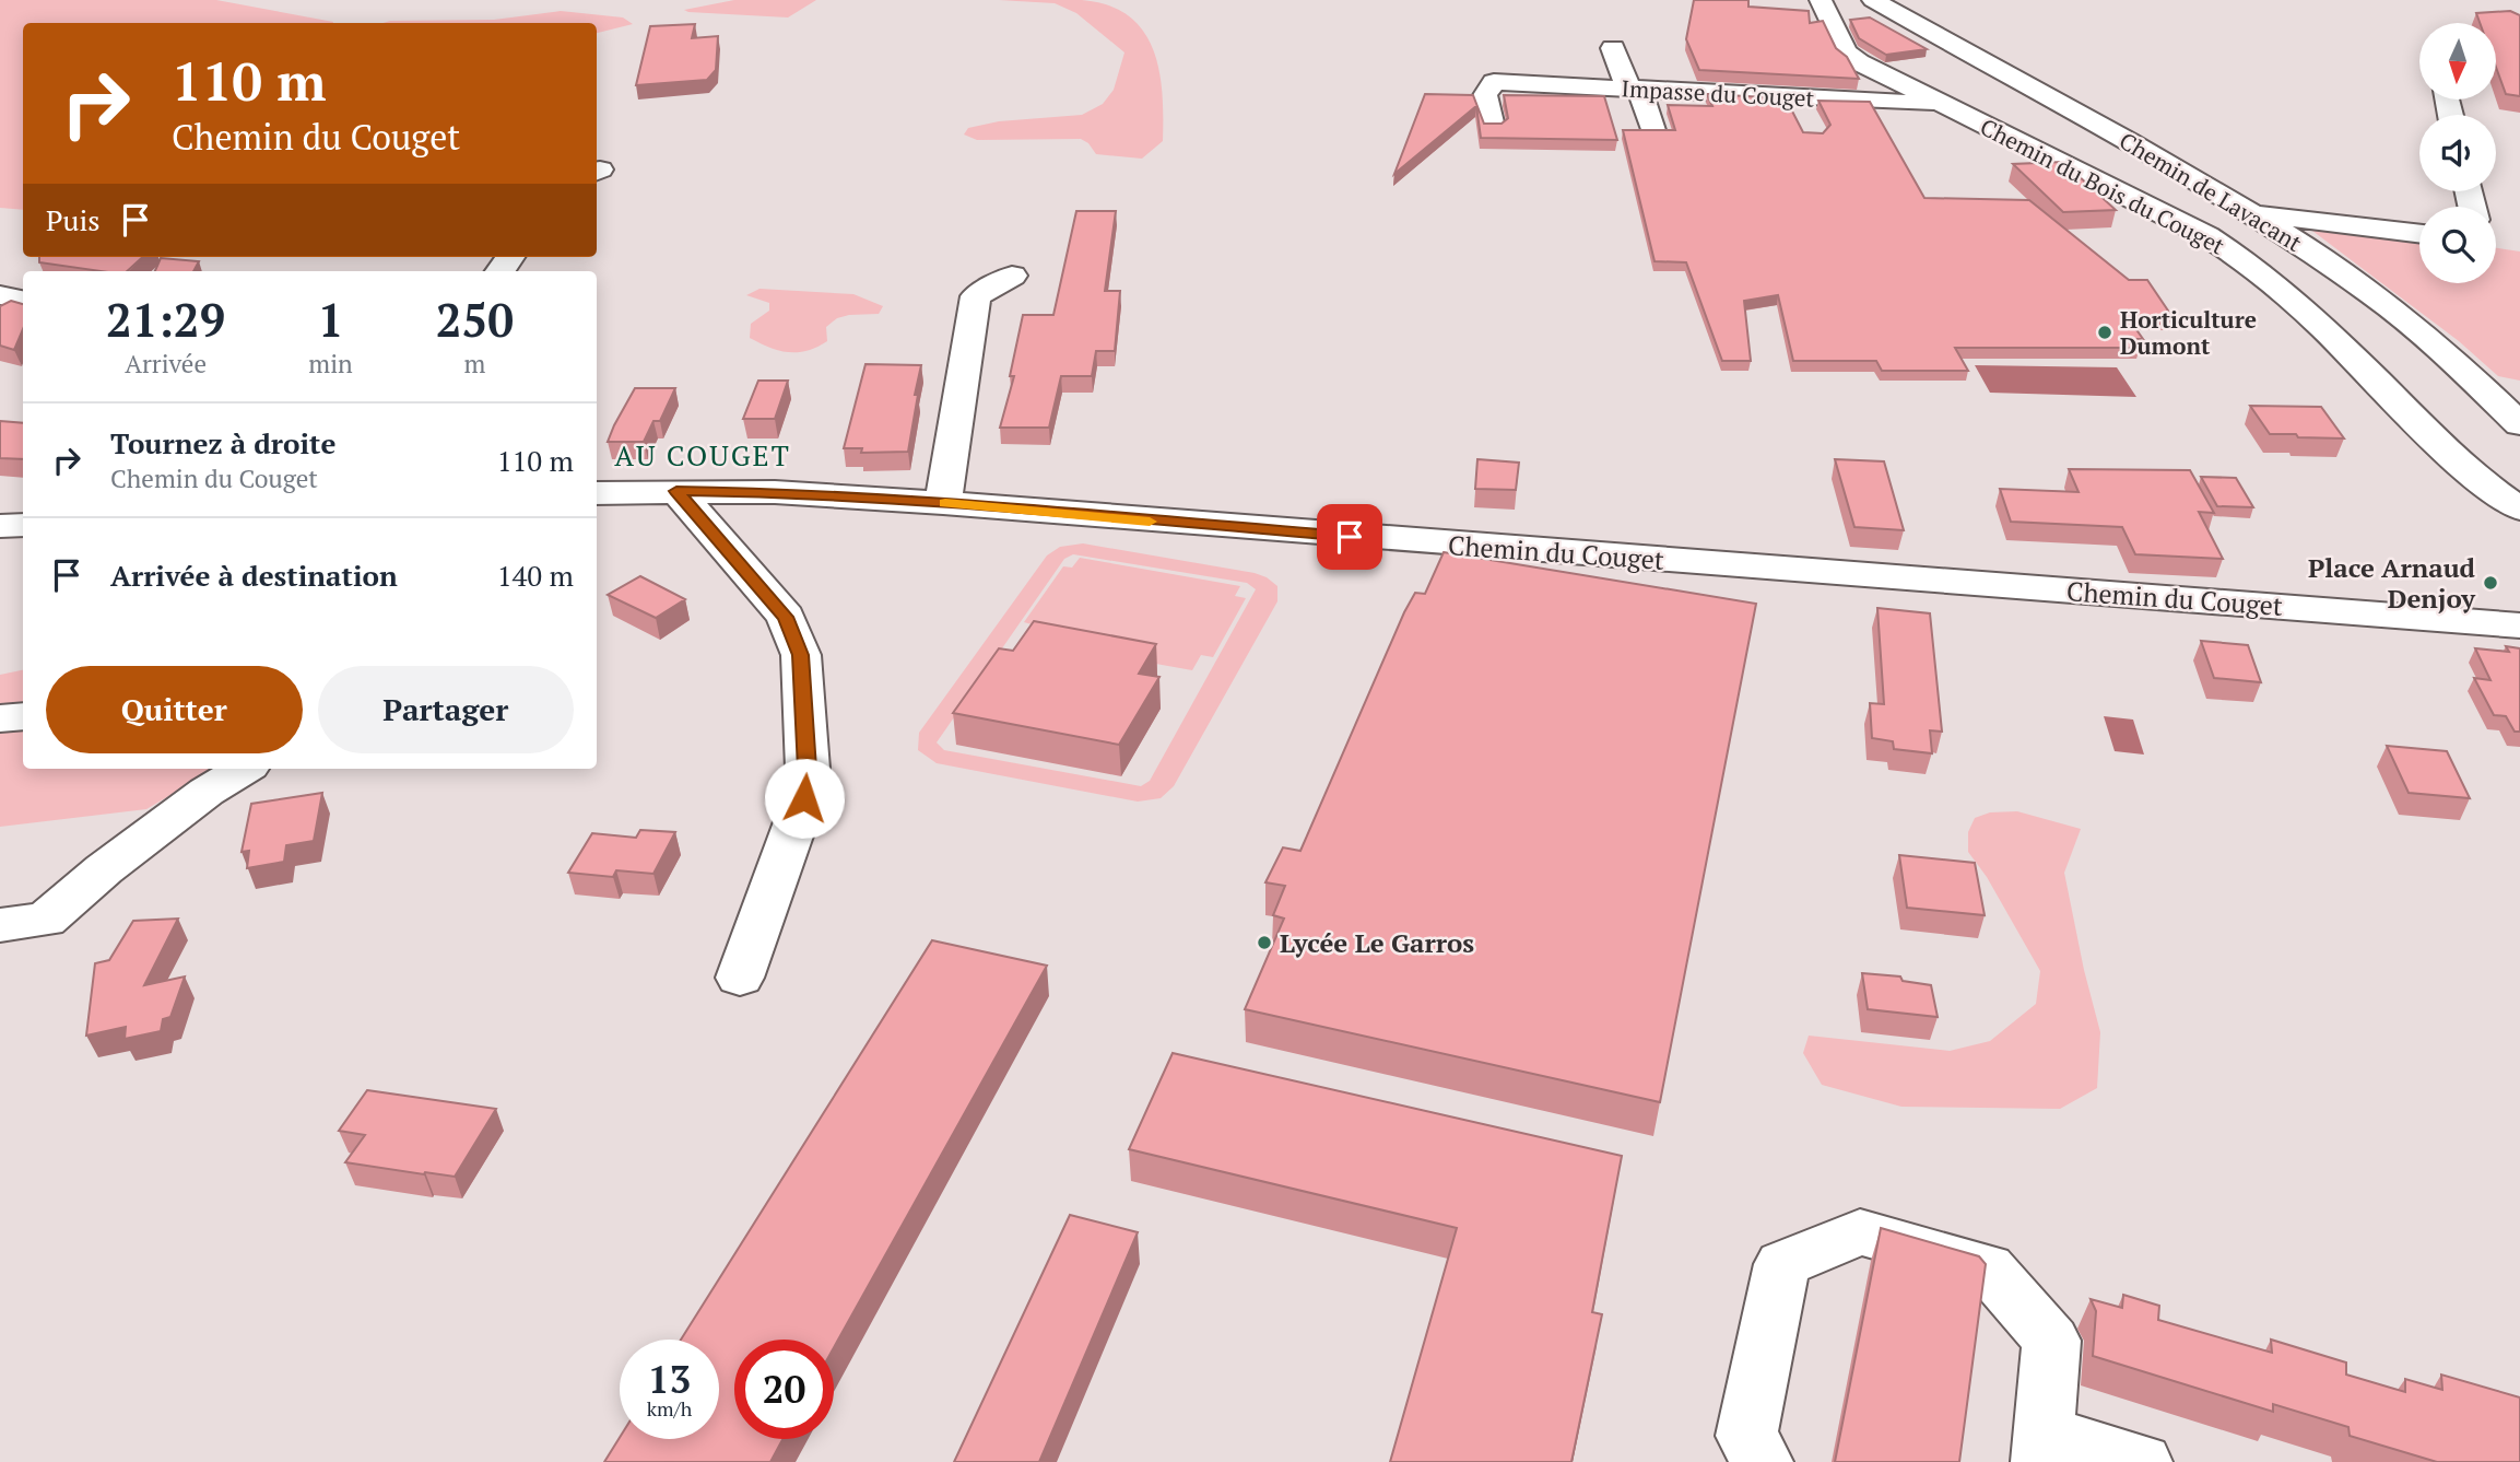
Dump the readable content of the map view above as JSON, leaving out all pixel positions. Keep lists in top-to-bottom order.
{
  "streets": {
    "street": [
      "Impasse du Couget",
      "Chemin du Bois du Couget",
      "Chemin de Lavacant",
      "Chemin du Couget"
    ]
  },
  "crossings": [
    ["Impasse du Couget", "Chemin du Bois du Couget"]
  ],
  "districts": ["AU COUGET"],
  "places": ["Horticulture Dumont", "Place Arnaud Denjoy", "Lycée Le Garros"],
  "north": "bottom",
  "page": {
    "turn": ["110 m", "Chemin du Couget"],
    "then": "Puis",
    "eta": [
      "21:29",
      "Arrivée",
      "1",
      "min",
      "250",
      "m"
    ],
    "list": [
      {
        "name": "Tournez à droite",
        "note": "Chemin du Couget",
        "value": "110 m"
      },
      {
        "name": "Arrivée à destination",
        "value": "140 m"
      }
    ],
    "buttons": ["Quitter", "Partager"],
    "speed": "13 km/h",
    "limit": "20"
  }
}
